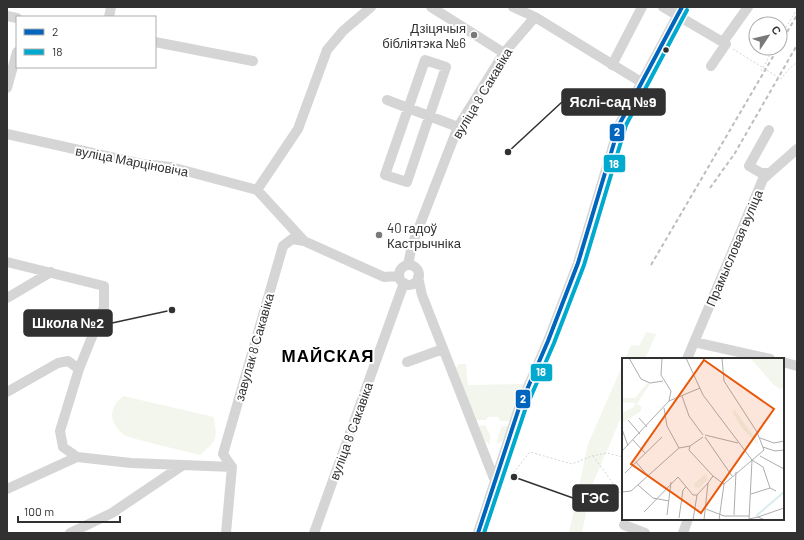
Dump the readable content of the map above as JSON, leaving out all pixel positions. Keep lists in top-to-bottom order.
{
  "streets": {
    "street": [
      "вуліца 8 Сакавіка",
      "вуліца Марціновіча",
      "Прамысловая вуліца",
      "завулак 8 Сакавіка"
    ]
  },
  "districts": ["МАЙСКАЯ"],
  "places": [
    "Дзіцячыя бібліятэка №6",
    "Яслі-сад №9",
    "40 гадоў Кастрычніка",
    "Школа №2",
    "ГЭС"
  ],
  "lines": ["transit line 2", "transit line 18"],
  "legend": ["2", "18"],
  "scale_bar": "100 m",
  "north": "top right"
}
